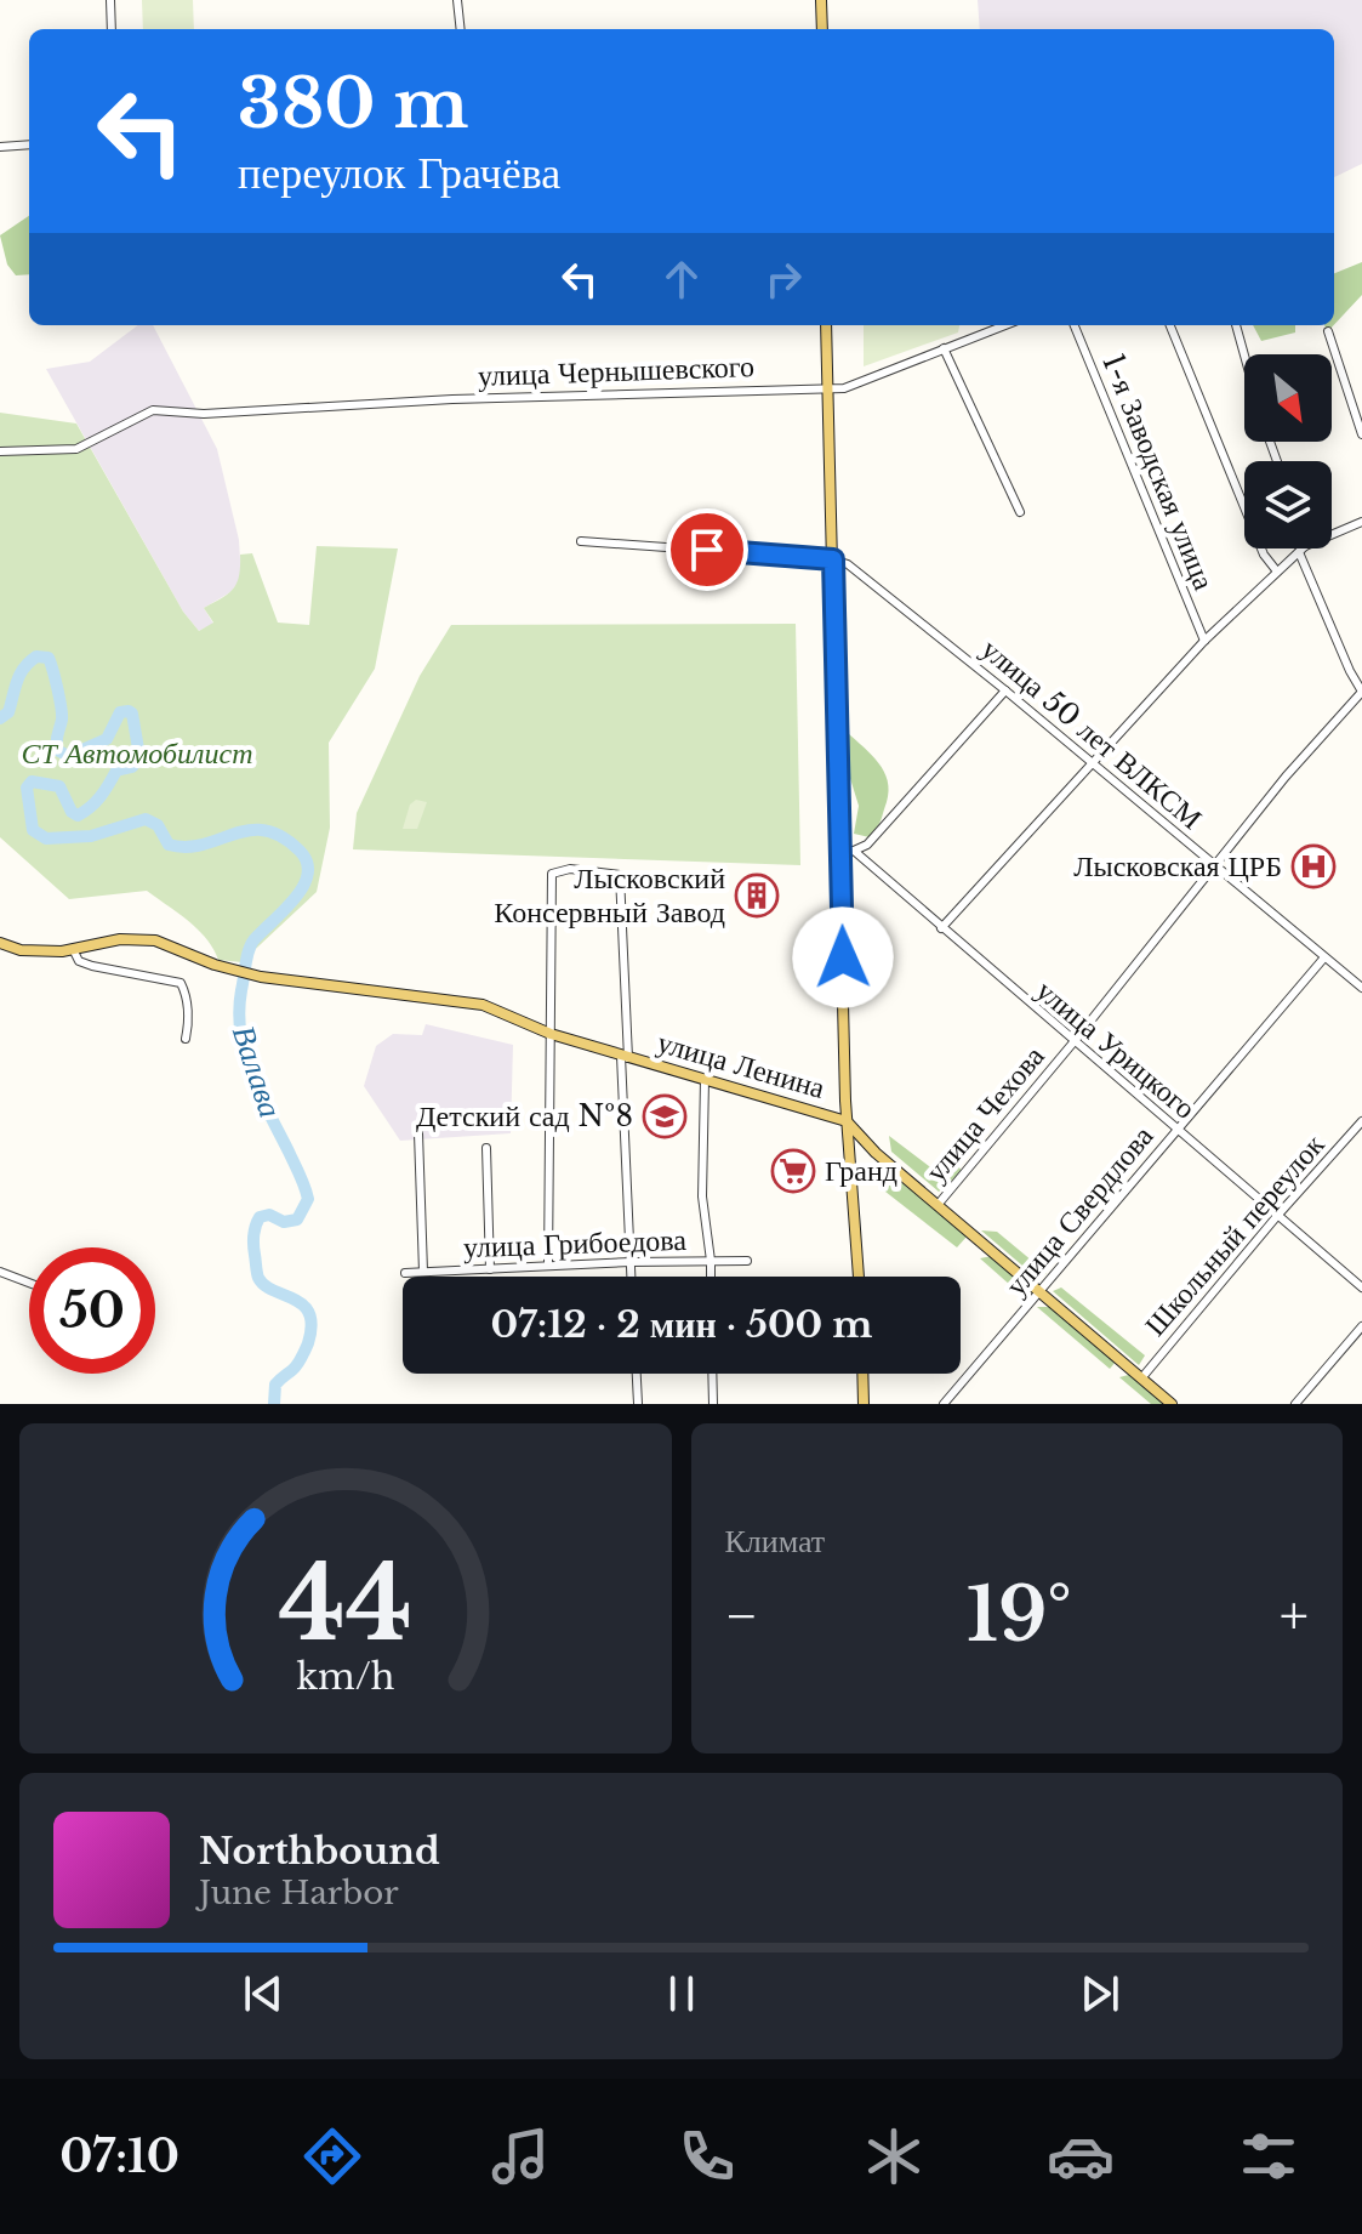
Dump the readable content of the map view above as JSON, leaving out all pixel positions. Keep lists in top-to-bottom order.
{
  "streets": {
    "main road": ["улица Ленина"],
    "street": [
      "улица Чернышевского",
      "1-я Заводская улица",
      "улица 50 лет ВЛКСМ",
      "улица Урицкого",
      "улица Чехова",
      "улица Свердлова",
      "Школьный переулок",
      "улица Грибоедова"
    ]
  },
  "crossings": [
    ["улица 50 лет ВЛКСМ", "улица Чехова"],
    ["улица 50 лет ВЛКСМ", "улица Свердлова"],
    ["улица Урицкого", "улица Чехова"],
    ["улица Урицкого", "улица Свердлова"],
    ["улица Урицкого", "Школьный переулок"],
    ["улица Ленина", "улица Чехова"],
    ["улица Ленина", "улица Свердлова"],
    ["улица Ленина", "Школьный переулок"]
  ],
  "water": ["Валава"],
  "parks": ["СТ Автомобилист"],
  "places": {
    "hospital": ["Лысковская ЦРБ"],
    "building": ["Лысковский Консервный Завод"],
    "school or university": ["Детский сад №8"],
    "supermarket": ["Гранд"]
  },
  "north": "bottom right",
  "page": {
    "turn": ["380 m", "переулок Грачёва"],
    "limit": "50",
    "trip": "07:12 · 2 мин · 500 m",
    "tile": "Климат",
    "heat": ["−", "19°", "+"],
    "song": ["Northbound", "June Harbor"],
    "tabs": "07:10",
    "gauge": ["44", "km/h"]
  }
}
